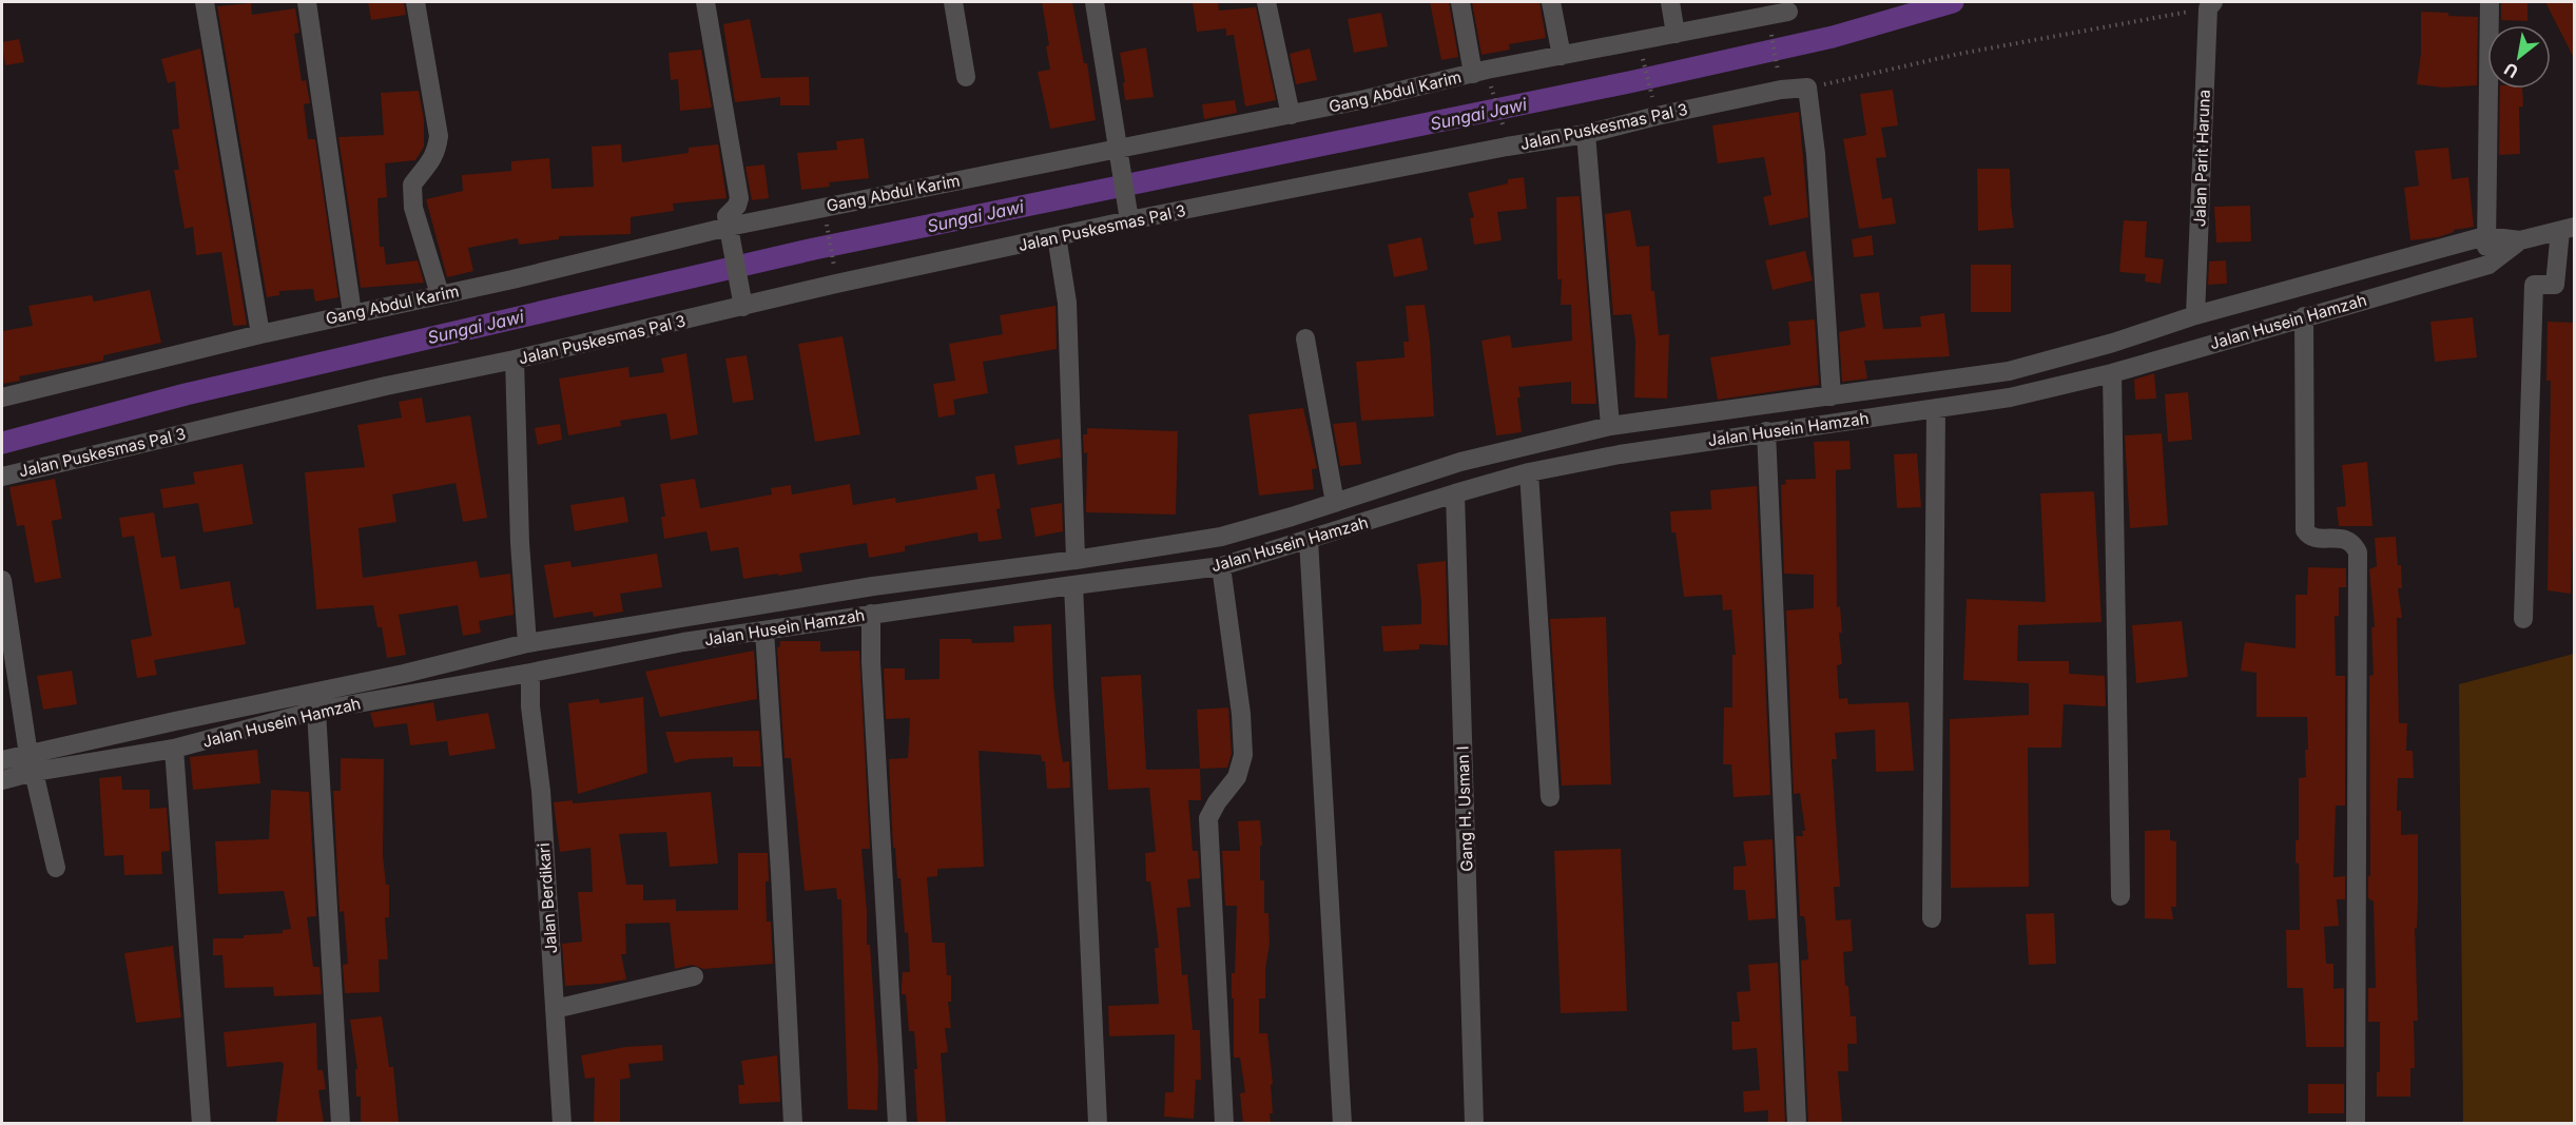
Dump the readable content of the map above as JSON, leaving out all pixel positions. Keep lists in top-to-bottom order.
{
  "streets": {
    "street": [
      "Gang Abdul Karim",
      "Jalan Puskesmas Pal 3",
      "Jalan Parit Haruna",
      "Jalan Husein Hamzah",
      "Gang H. Usman I",
      "Jalan Berdikari"
    ]
  },
  "crossings": [
    ["Jalan Parit Haruna", "Jalan Husein Hamzah"],
    ["Jalan Husein Hamzah", "Gang H. Usman I"],
    ["Jalan Husein Hamzah", "Jalan Berdikari"]
  ],
  "water": ["Sungai Jawi"],
  "north": "bottom left"
}
